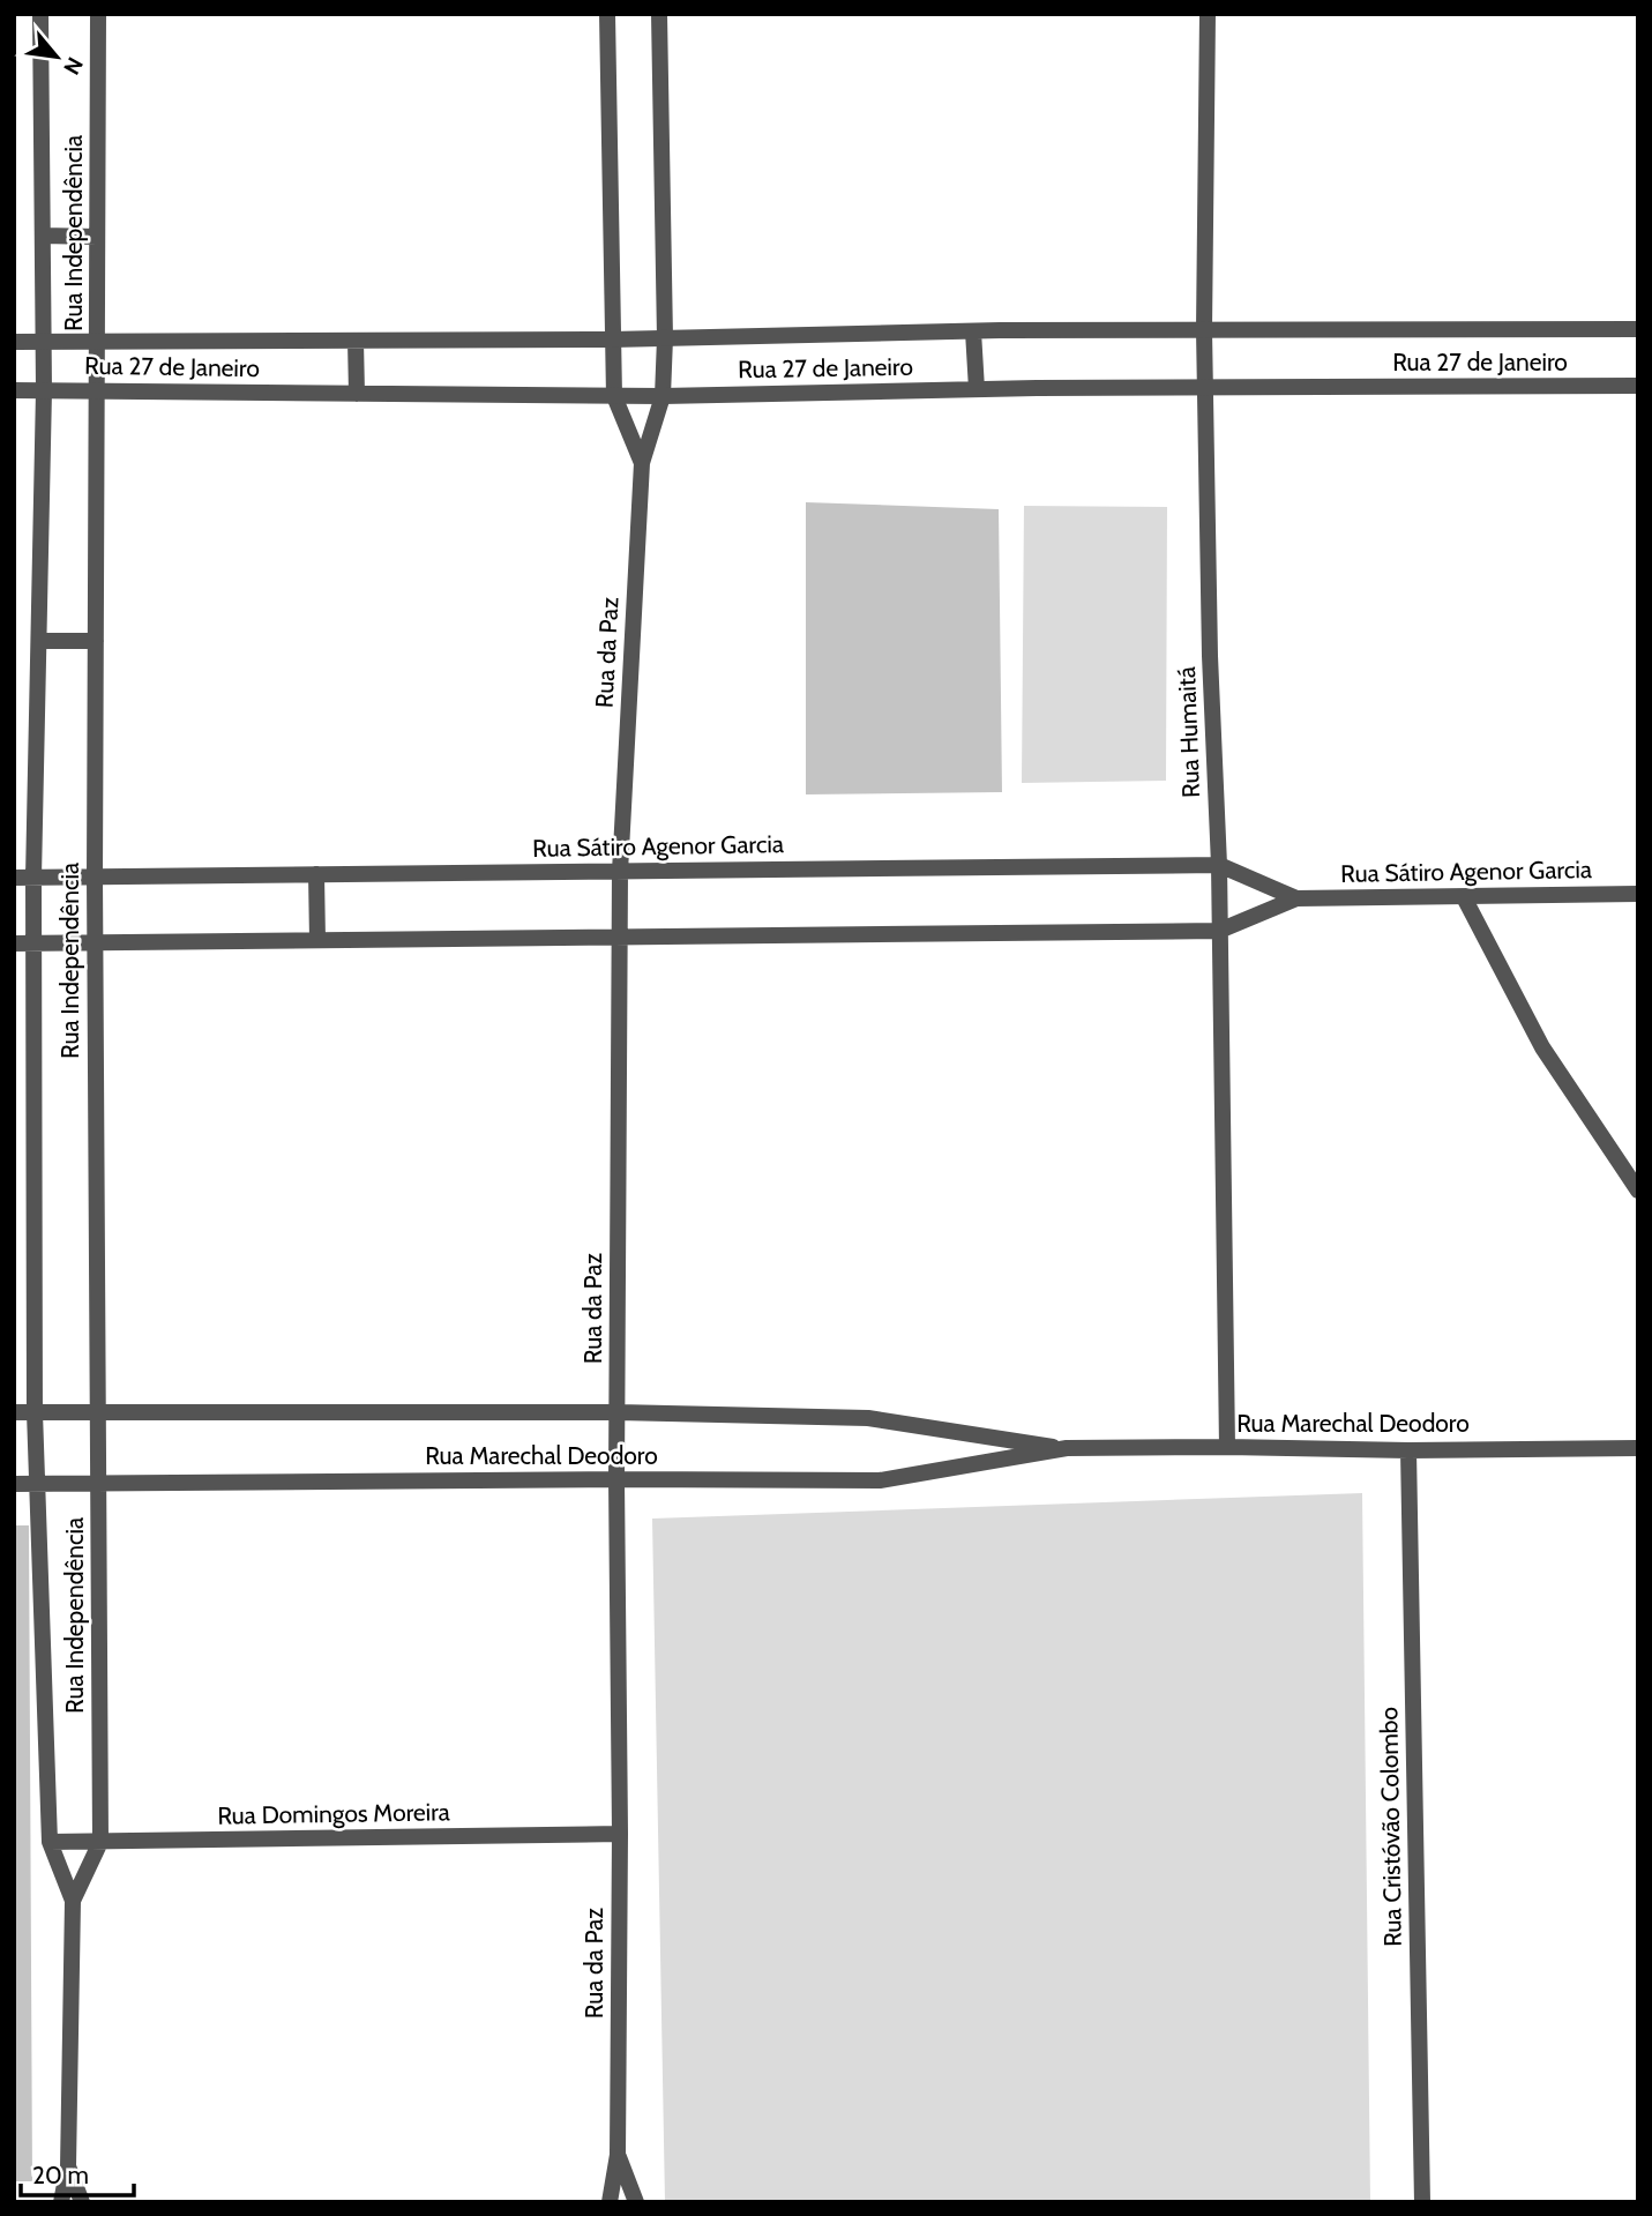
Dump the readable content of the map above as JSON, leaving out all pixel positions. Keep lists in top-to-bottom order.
{
  "streets": {
    "street": [
      "Rua Independência",
      "Rua 27 de Janeiro",
      "Rua da Paz",
      "Rua Humaitá",
      "Rua Sátiro Agenor Garcia",
      "Rua Marechal Deodoro",
      "Rua Domingos Moreira",
      "Rua Cristóvão Colombo"
    ]
  },
  "crossings": [
    ["Rua Independência", "Rua 27 de Janeiro"],
    ["Rua Independência", "Rua Sátiro Agenor Garcia"],
    ["Rua Independência", "Rua Marechal Deodoro"],
    ["Rua Independência", "Rua Domingos Moreira"],
    ["Rua 27 de Janeiro", "Rua da Paz"],
    ["Rua 27 de Janeiro", "Rua Humaitá"],
    ["Rua da Paz", "Rua Sátiro Agenor Garcia"],
    ["Rua da Paz", "Rua Marechal Deodoro"],
    ["Rua da Paz", "Rua Domingos Moreira"],
    ["Rua Humaitá", "Rua Sátiro Agenor Garcia"],
    ["Rua Humaitá", "Rua Marechal Deodoro"],
    ["Rua Marechal Deodoro", "Rua Cristóvão Colombo"]
  ],
  "scale_bar": "20 m",
  "north": "bottom right"
}
